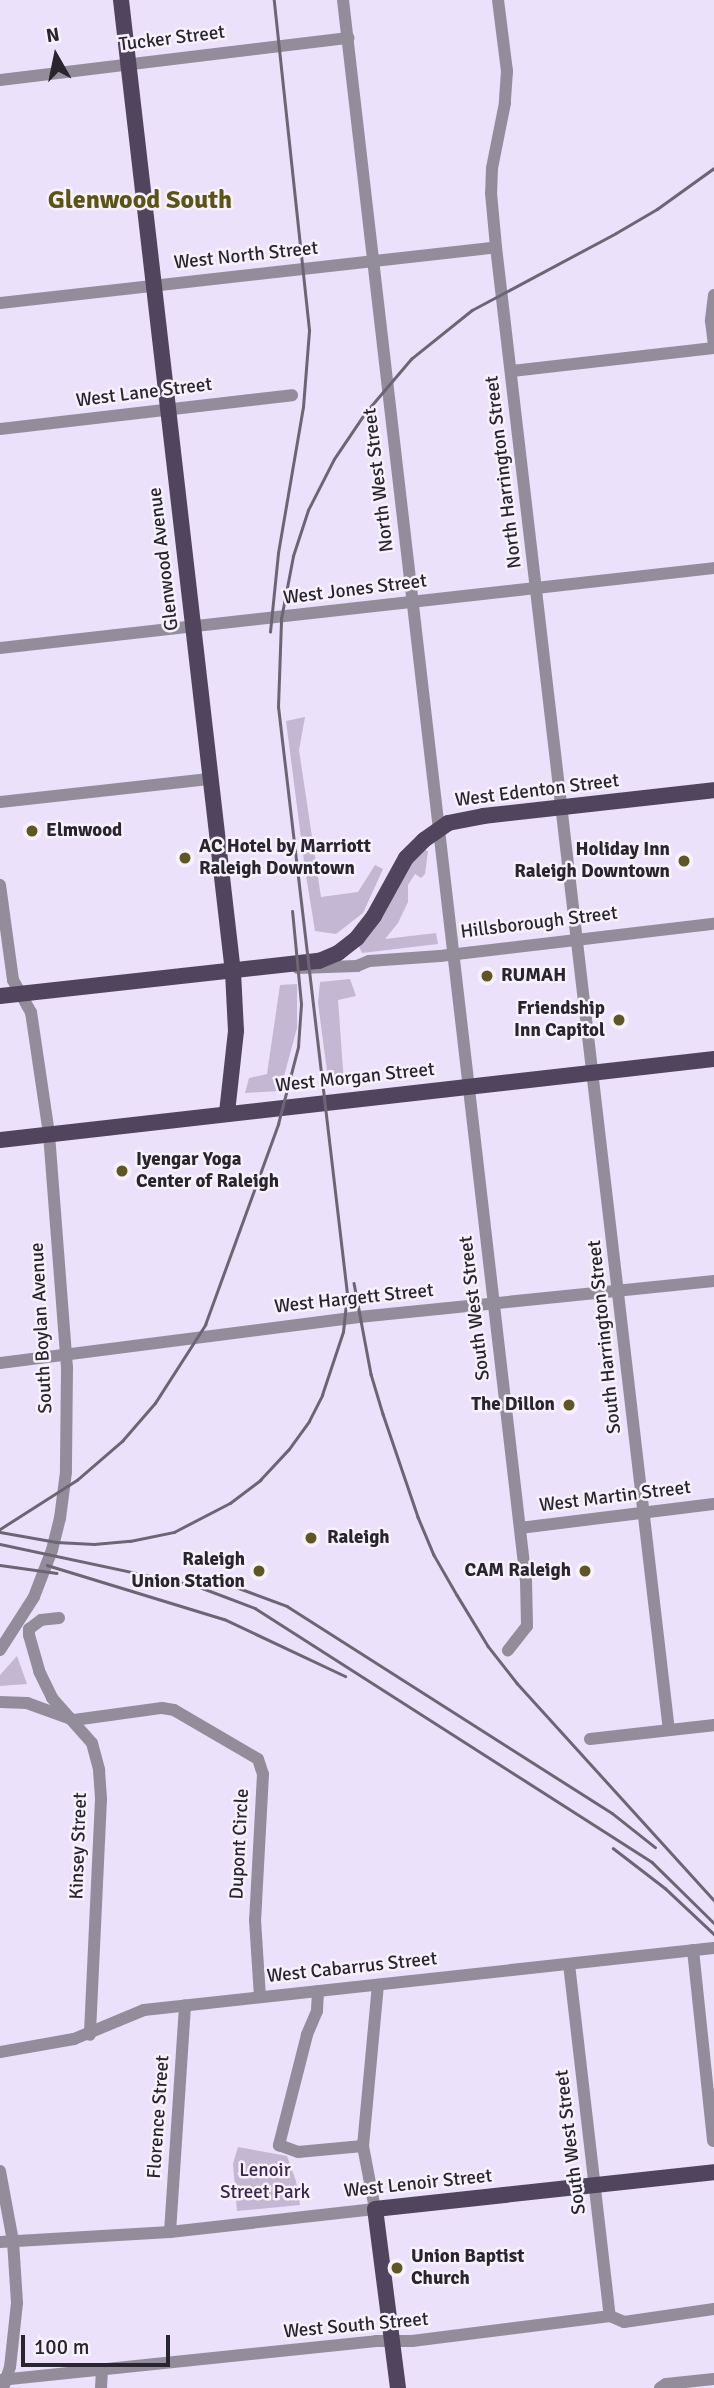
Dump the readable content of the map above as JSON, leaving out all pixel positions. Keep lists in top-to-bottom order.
{
  "streets": {
    "main road": [
      "Glenwood Avenue",
      "West Edenton Street",
      "Hillsborough Street",
      "West Morgan Street",
      "West Lenoir Street"
    ],
    "street": [
      "Tucker Street",
      "West North Street",
      "West Lane Street",
      "North Harrington Street",
      "North West Street",
      "West Jones Street",
      "West Hargett Street",
      "South West Street",
      "South Boylan Avenue",
      "South Harrington Street",
      "West Martin Street",
      "Dupont Circle",
      "Kinsey Street",
      "West Cabarrus Street",
      "Florence Street",
      "West South Street"
    ]
  },
  "crossings": [
    ["Tucker Street", "North West Street"],
    ["Tucker Street", "Glenwood Avenue"],
    ["West North Street", "North Harrington Street"],
    ["West North Street", "North West Street"],
    ["West North Street", "Glenwood Avenue"],
    ["West Lane Street", "Glenwood Avenue"],
    ["North Harrington Street", "West Jones Street"],
    ["North Harrington Street", "West Edenton Street"],
    ["North Harrington Street", "Hillsborough Street"],
    ["North Harrington Street", "South Harrington Street"],
    ["North West Street", "West Jones Street"],
    ["North West Street", "West Edenton Street"],
    ["North West Street", "Hillsborough Street"],
    ["North West Street", "South West Street"],
    ["Glenwood Avenue", "West Jones Street"],
    ["Glenwood Avenue", "Hillsborough Street"],
    ["Glenwood Avenue", "West Morgan Street"],
    ["West Edenton Street", "Hillsborough Street"],
    ["Hillsborough Street", "South West Street"],
    ["Hillsborough Street", "South Boylan Avenue"],
    ["Hillsborough Street", "South Harrington Street"],
    ["West Morgan Street", "South West Street"],
    ["West Morgan Street", "South Boylan Avenue"],
    ["West Morgan Street", "South Harrington Street"],
    ["West Hargett Street", "South West Street"],
    ["West Hargett Street", "South Boylan Avenue"],
    ["West Hargett Street", "South Harrington Street"],
    ["South West Street", "West Martin Street"],
    ["South West Street", "West Cabarrus Street"],
    ["South West Street", "West Lenoir Street"],
    ["South West Street", "West South Street"],
    ["South Harrington Street", "West Martin Street"],
    ["Dupont Circle", "Kinsey Street"],
    ["Dupont Circle", "West Cabarrus Street"],
    ["Kinsey Street", "West Cabarrus Street"],
    ["West Cabarrus Street", "Florence Street"],
    ["Florence Street", "West Lenoir Street"]
  ],
  "districts": ["Glenwood South"],
  "parks": ["Lenoir Street Park"],
  "places": [
    "Elmwood",
    "AC Hotel by Marriott Raleigh Downtown",
    "Holiday Inn Raleigh Downtown",
    "RUMAH",
    "Friendship Inn Capitol",
    "Iyengar Yoga Center of Raleigh",
    "The Dillon",
    "Raleigh",
    "Raleigh Union Station",
    "CAM Raleigh",
    "Union Baptist Church"
  ],
  "scale_bar": "100 m",
  "north": "top"
}
